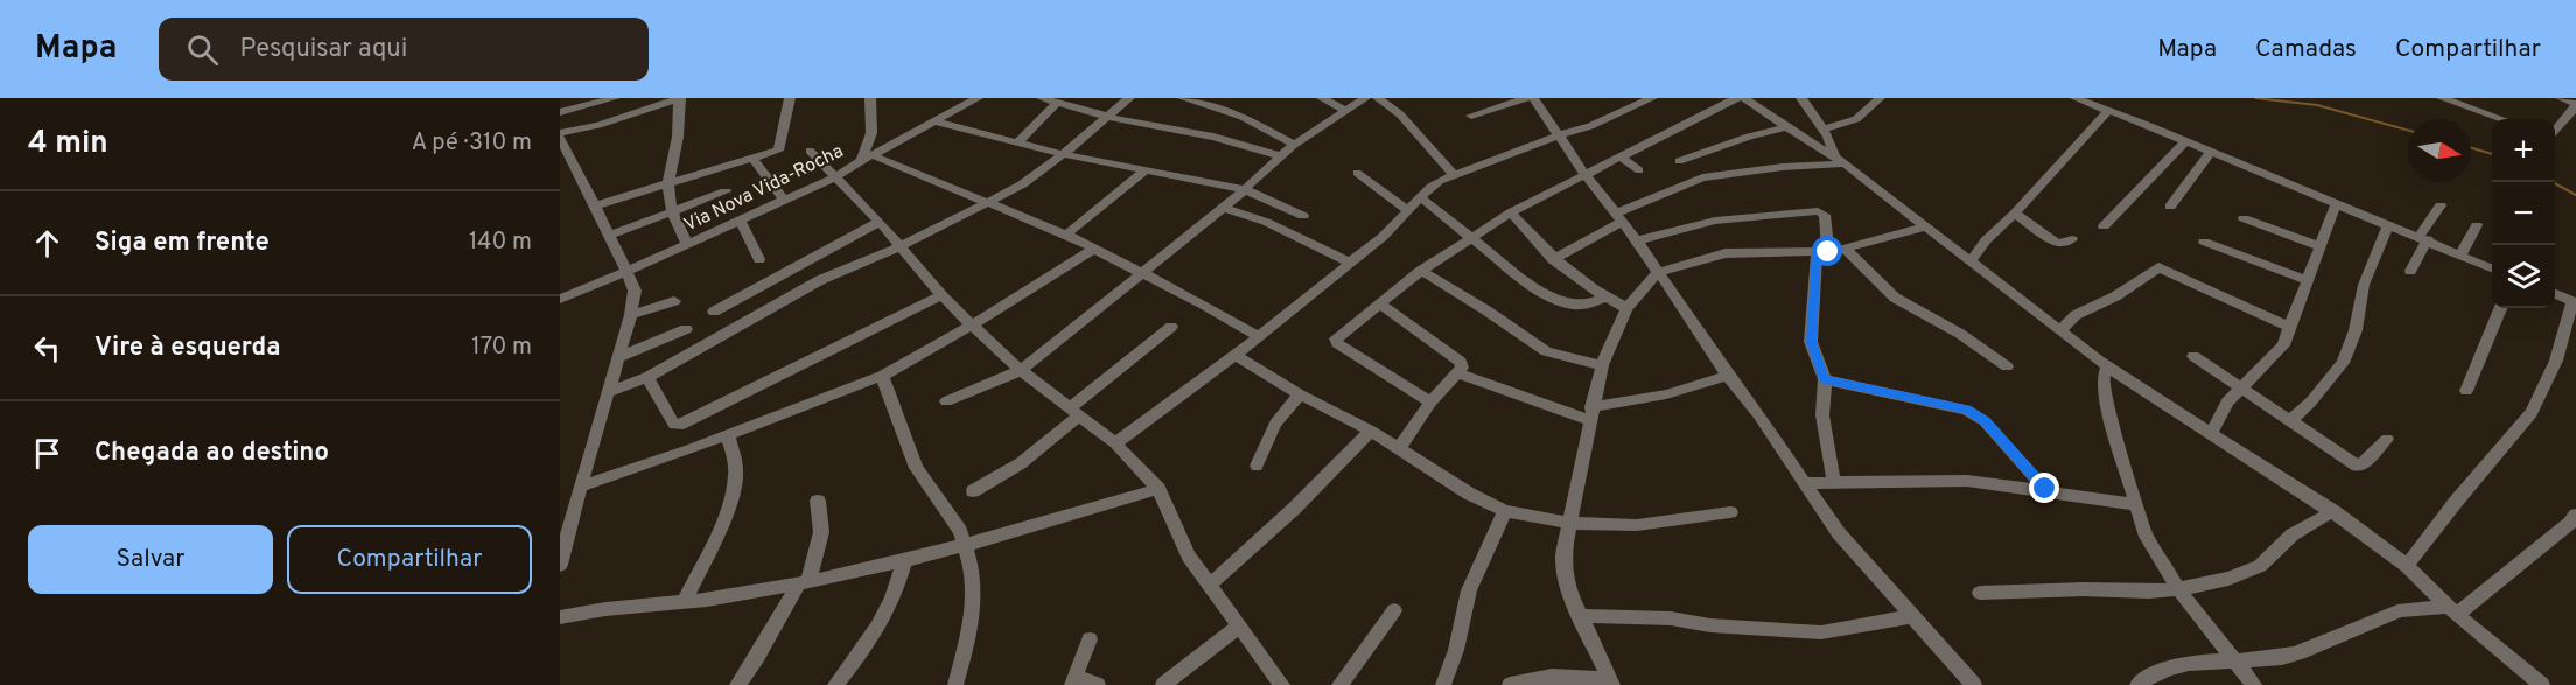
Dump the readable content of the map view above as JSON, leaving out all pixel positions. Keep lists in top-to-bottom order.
{
  "streets": {
    "street": ["Via Nova Vida-Rocha"]
  },
  "north": "right",
  "page": {
    "header": "Mapa",
    "search": "Pesquisar aqui",
    "nav": ["Mapa", "Camadas", "Compartilhar"],
    "heading": ["4 min", "A pé · 310 m"],
    "map_buttons": ["+", "−"],
    "list": [
      ["Siga em frente", "140 m"],
      ["Vire à esquerda", "170 m"],
      "Chegada ao destino"
    ],
    "buttons": ["Salvar", "Compartilhar"]
  }
}
